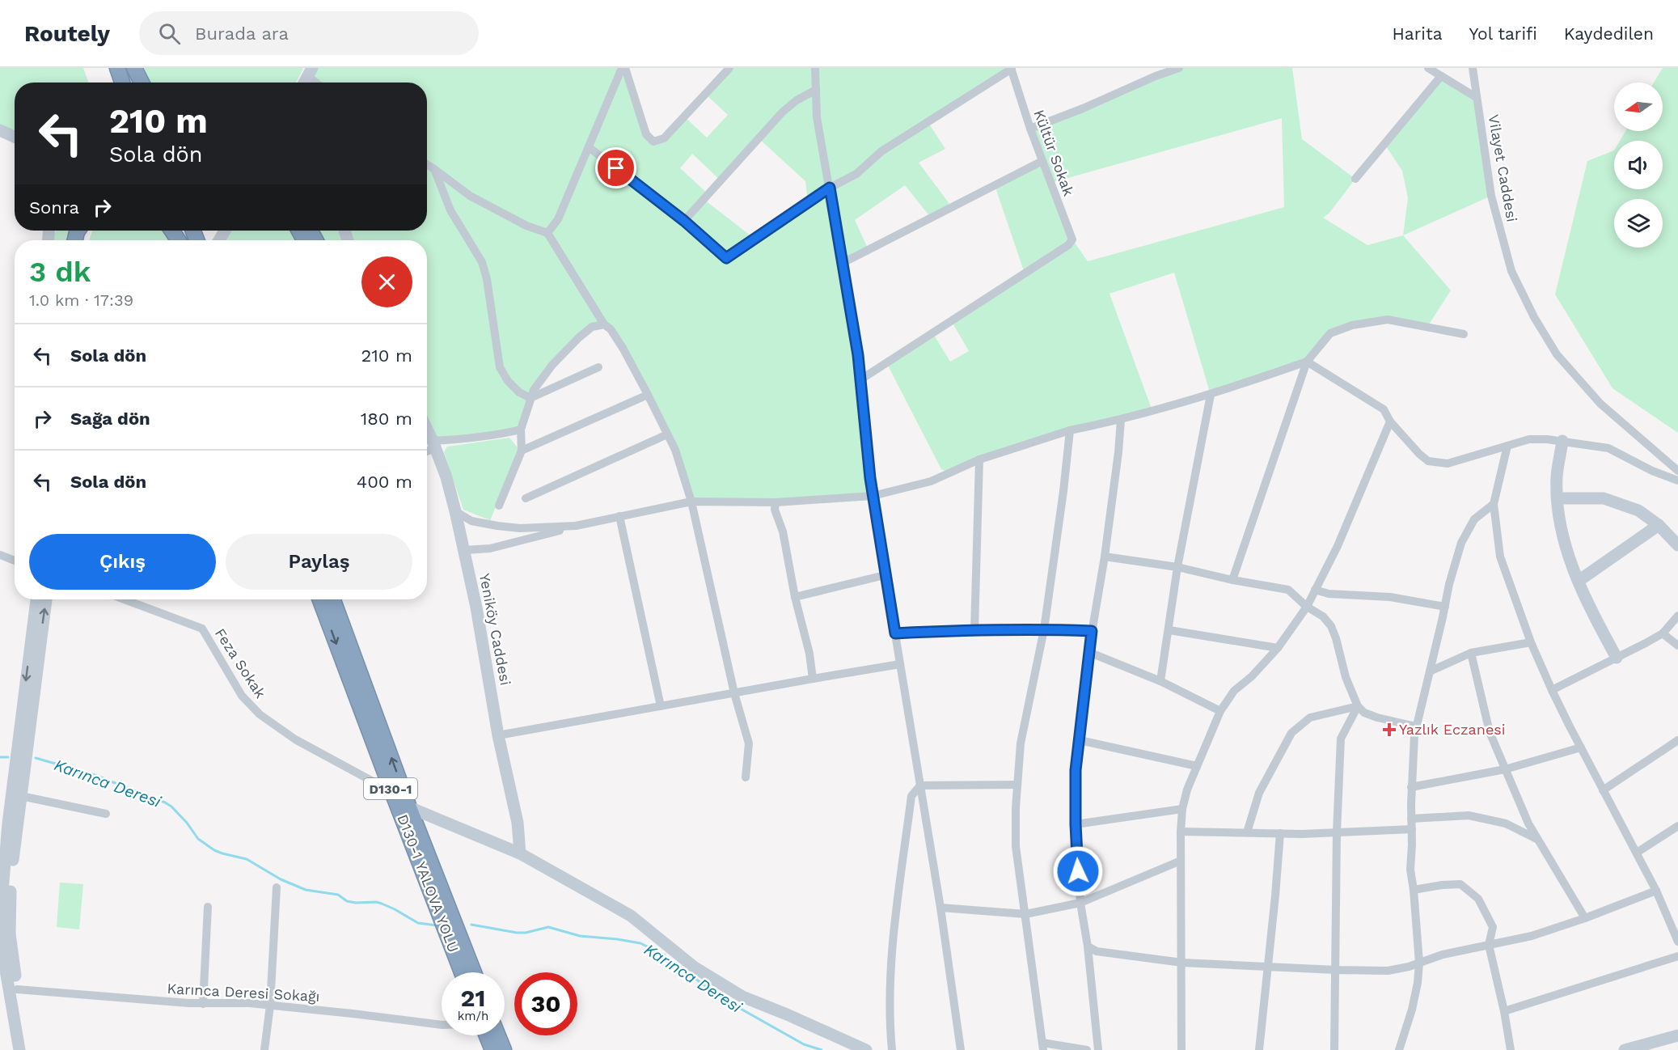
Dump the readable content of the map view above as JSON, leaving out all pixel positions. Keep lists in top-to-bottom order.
{
  "streets": {
    "highway": ["D130-1", "D130-1 YALOVA YOLU"],
    "street": [
      "Kültür Sokak",
      "Vilayet Caddesi",
      "Yeniköy Caddesi",
      "Feza Sokak",
      "Karınca Deresi Sokağı"
    ]
  },
  "crossings": [
    ["Feza Sokak", "D130-1 YALOVA YOLU"]
  ],
  "water": ["Karınca Deresi"],
  "places": {
    "health": ["Yazlık Eczanesi"]
  },
  "north": "left",
  "page": {
    "header": "Routely",
    "search": "Burada ara",
    "nav": ["Harita", "Yol tarifi", "Kaydedilen"],
    "turn": ["210 m", "Sola dön"],
    "then": "Sonra",
    "heading": ["3 dk", "1.0 km · 17:39"],
    "list": [
      {
        "name": "Sola dön",
        "value": "210 m"
      },
      {
        "name": "Sağa dön",
        "value": "180 m"
      },
      {
        "name": "Sola dön",
        "value": "400 m"
      }
    ],
    "buttons": ["Çıkış", "Paylaş"],
    "speed": "21 km/h",
    "limit": "30"
  }
}
